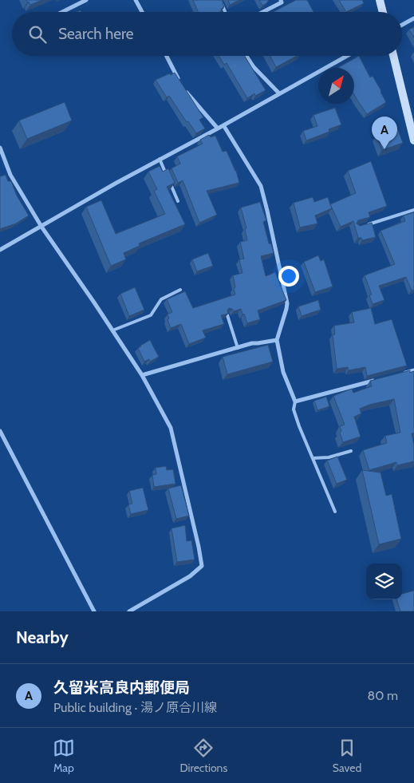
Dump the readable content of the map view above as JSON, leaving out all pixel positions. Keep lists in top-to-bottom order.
{
  "north": "top right",
  "page": {
    "search": "Search here",
    "pins": "A",
    "heading": "Nearby",
    "list": [
      {
        "mark": "A",
        "name": "久留米高良内郵便局",
        "note": "Public building · 湯ノ原合川線",
        "value": "80 m"
      }
    ],
    "nav": ["Map", "Directions", "Saved"]
  }
}
